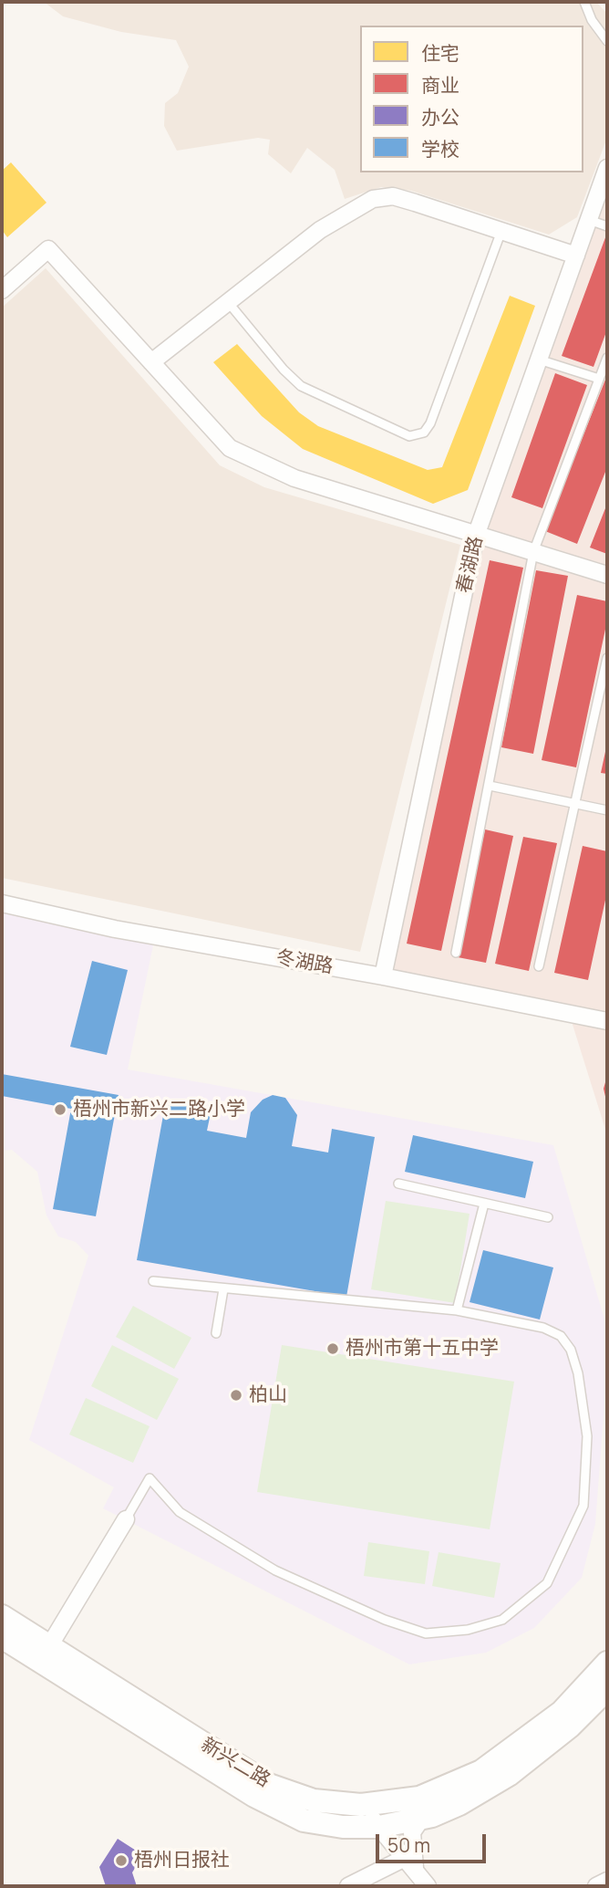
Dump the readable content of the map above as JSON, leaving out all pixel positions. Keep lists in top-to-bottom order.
{
  "streets": {
    "main road": ["新兴二路"],
    "street": ["春湖路", "冬湖路"]
  },
  "crossings": [
    ["春湖路", "冬湖路"]
  ],
  "places": [
    "梧州市新兴二路小学",
    "梧州市第十五中学",
    "柏山",
    "梧州日报社"
  ],
  "legend": [
    "住宅",
    "商业",
    "办公",
    "学校"
  ],
  "scale_bar": "50 m"
}
